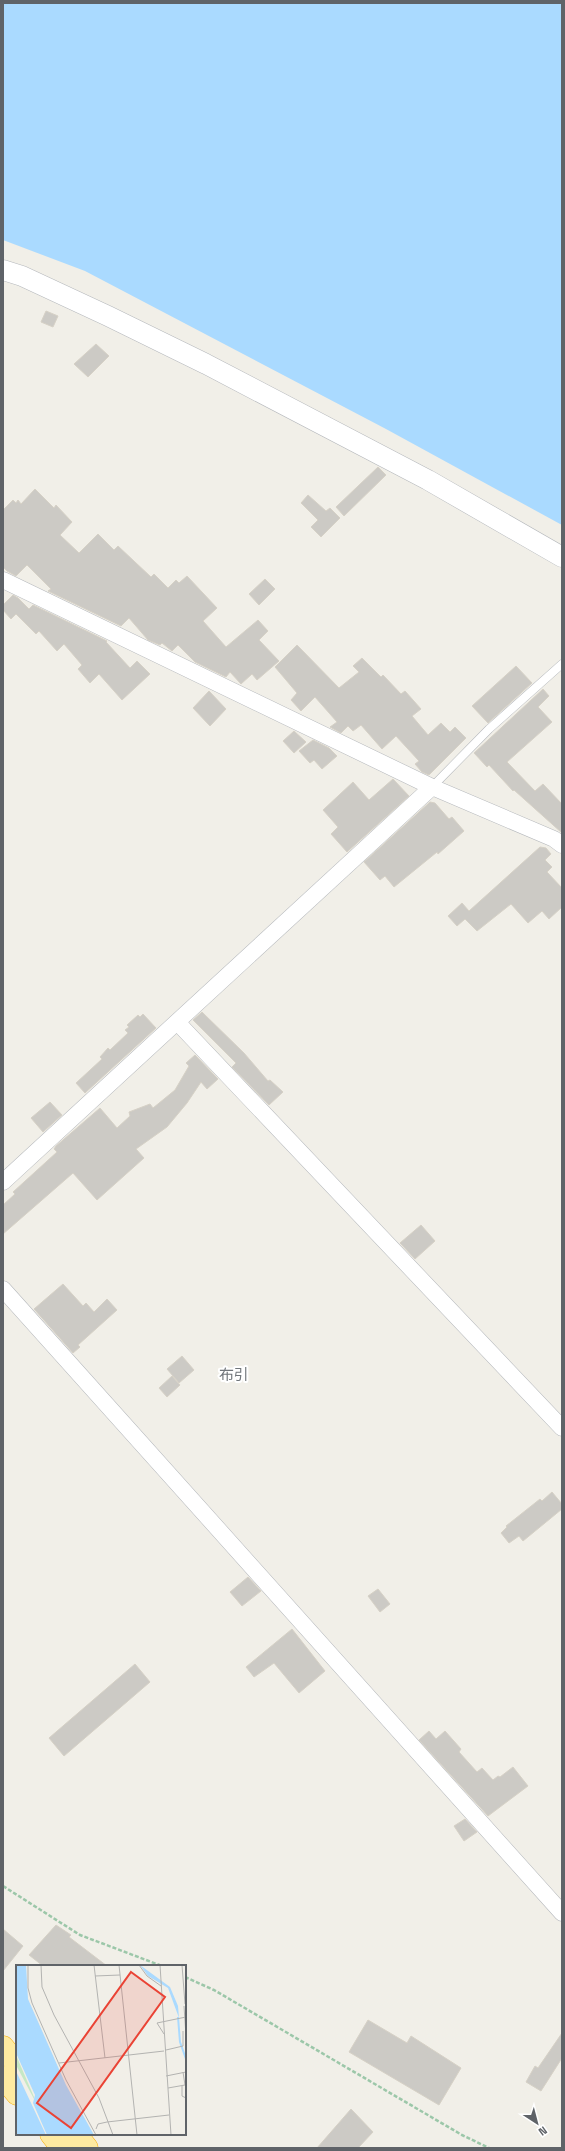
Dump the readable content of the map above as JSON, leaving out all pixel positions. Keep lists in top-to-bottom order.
{
  "districts": ["布引"],
  "north": "bottom right"
}
